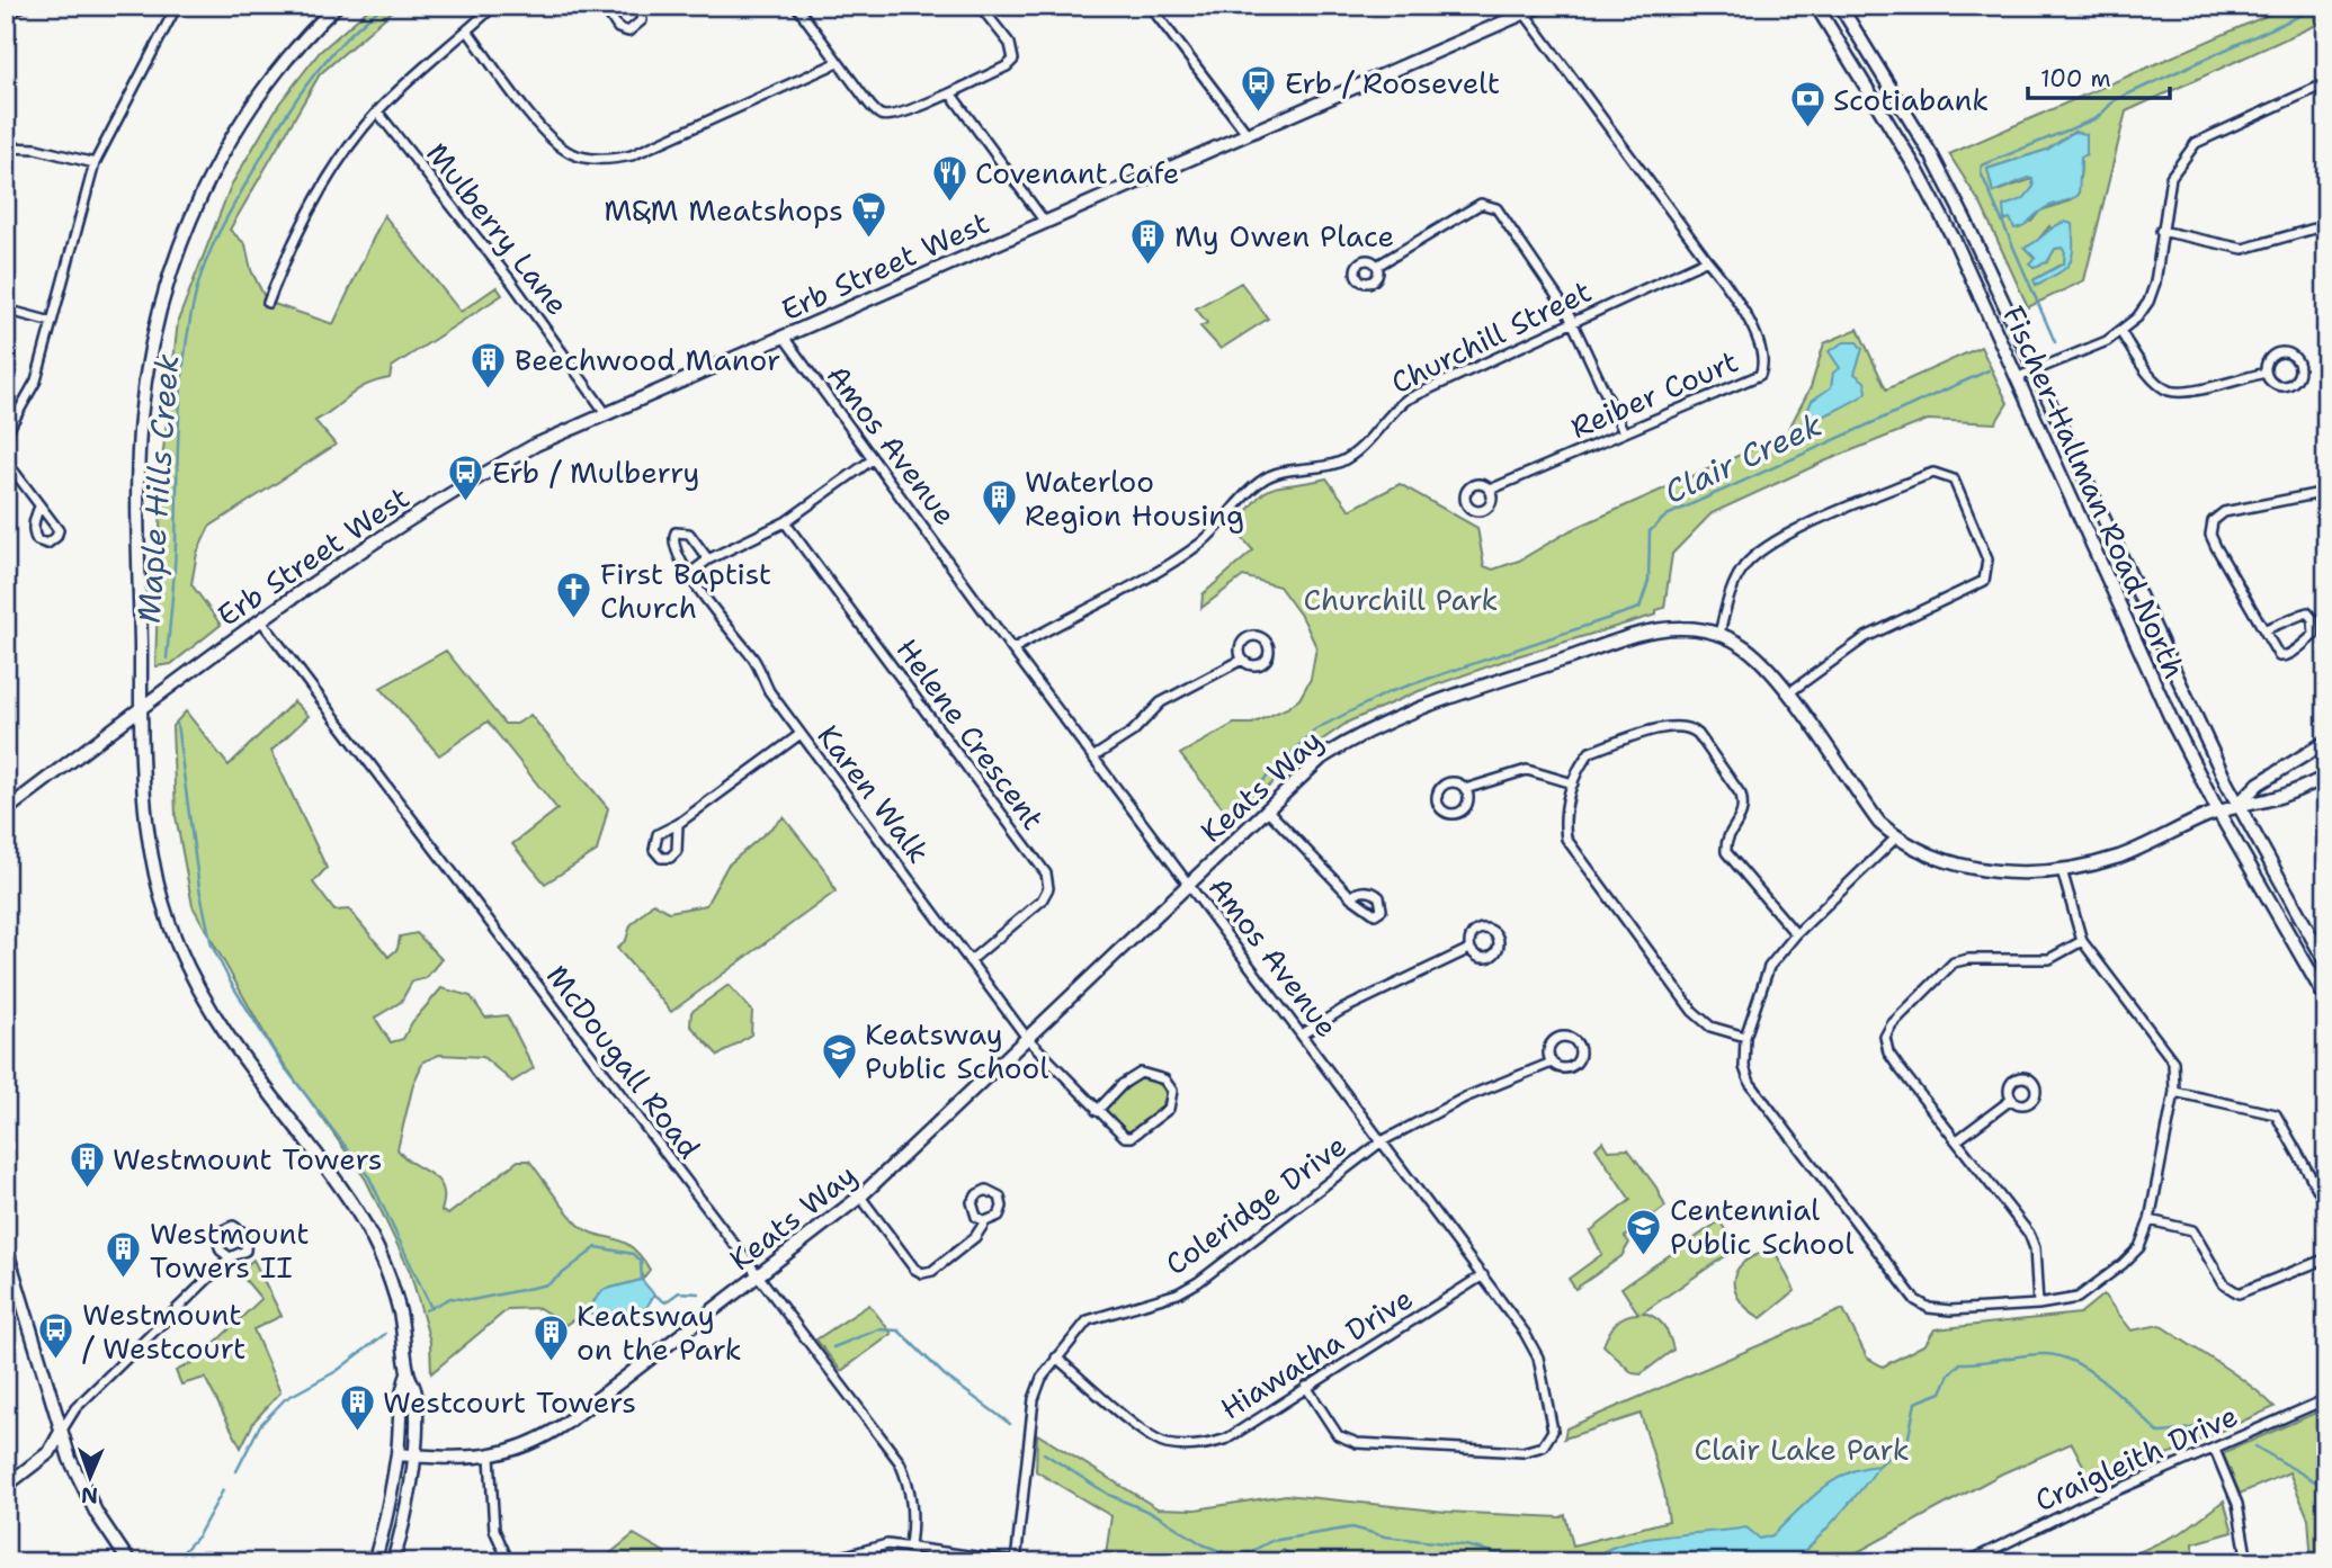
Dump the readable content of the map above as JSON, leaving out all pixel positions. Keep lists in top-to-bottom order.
{
  "streets": {
    "main road": ["Erb Street West", "Fischer-Hallman Road North", "Keats Way"],
    "street": [
      "Mulberry Lane",
      "Churchill Street",
      "Reiber Court",
      "Amos Avenue",
      "Helene Crescent",
      "Karen Walk",
      "McDougall Road",
      "Coleridge Drive",
      "Hiawatha Drive",
      "Craigleith Drive"
    ]
  },
  "crossings": [
    ["Mulberry Lane", "Erb Street West"],
    ["Erb Street West", "Amos Avenue"],
    ["Erb Street West", "McDougall Road"],
    ["Churchill Street", "Reiber Court"],
    ["Churchill Street", "Amos Avenue"],
    ["Amos Avenue", "Keats Way"],
    ["Amos Avenue", "Coleridge Drive"],
    ["Amos Avenue", "Hiawatha Drive"],
    ["Fischer-Hallman Road North", "Keats Way"],
    ["Helene Crescent", "Karen Walk"],
    ["Keats Way", "Karen Walk"],
    ["Keats Way", "McDougall Road"],
    ["Coleridge Drive", "Hiawatha Drive"]
  ],
  "water": ["Clair Creek", "Maple Hills Creek"],
  "parks": ["Churchill Park", "Clair Lake Park"],
  "places": {
    "bus stop": ["Erb / Roosevelt", "Erb / Mulberry", "Westmount / Westcourt"],
    "bank": ["Scotiabank"],
    "restaurant": ["Covenant Cafe"],
    "supermarket": ["M&M Meatshops"],
    "building": [
      "My Owen Place",
      "Beechwood Manor",
      "Waterloo Region Housing",
      "Westmount Towers",
      "Westmount Towers II",
      "Keatsway on the Park",
      "Westcourt Towers"
    ],
    "church": ["First Baptist Church"],
    "school or university": ["Keatsway Public School", "Centennial Public School"]
  },
  "scale_bar": "100 m",
  "north": "bottom"
}
